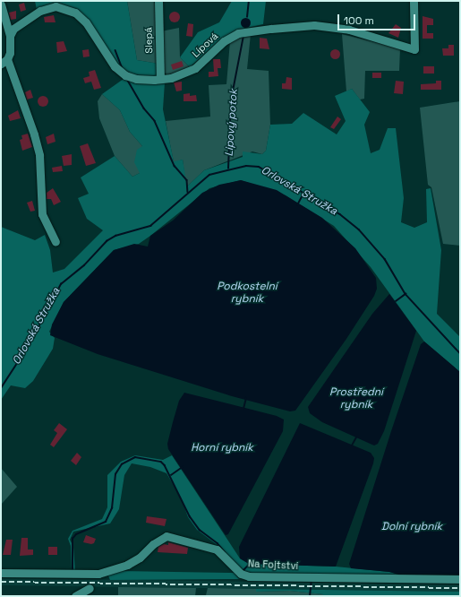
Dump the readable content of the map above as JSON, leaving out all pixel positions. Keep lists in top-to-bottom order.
{
  "streets": {
    "street": ["Slepá", "Lípová", "Na Fojtství"]
  },
  "crossings": [
    ["Slepá", "Lípová"]
  ],
  "water": [
    "Lipový potok",
    "Orlovská Stružka",
    "Podkostelní rybník",
    "Prostřední rybník",
    "Horní rybník",
    "Dolní rybník"
  ],
  "scale_bar": "100 m"
}
